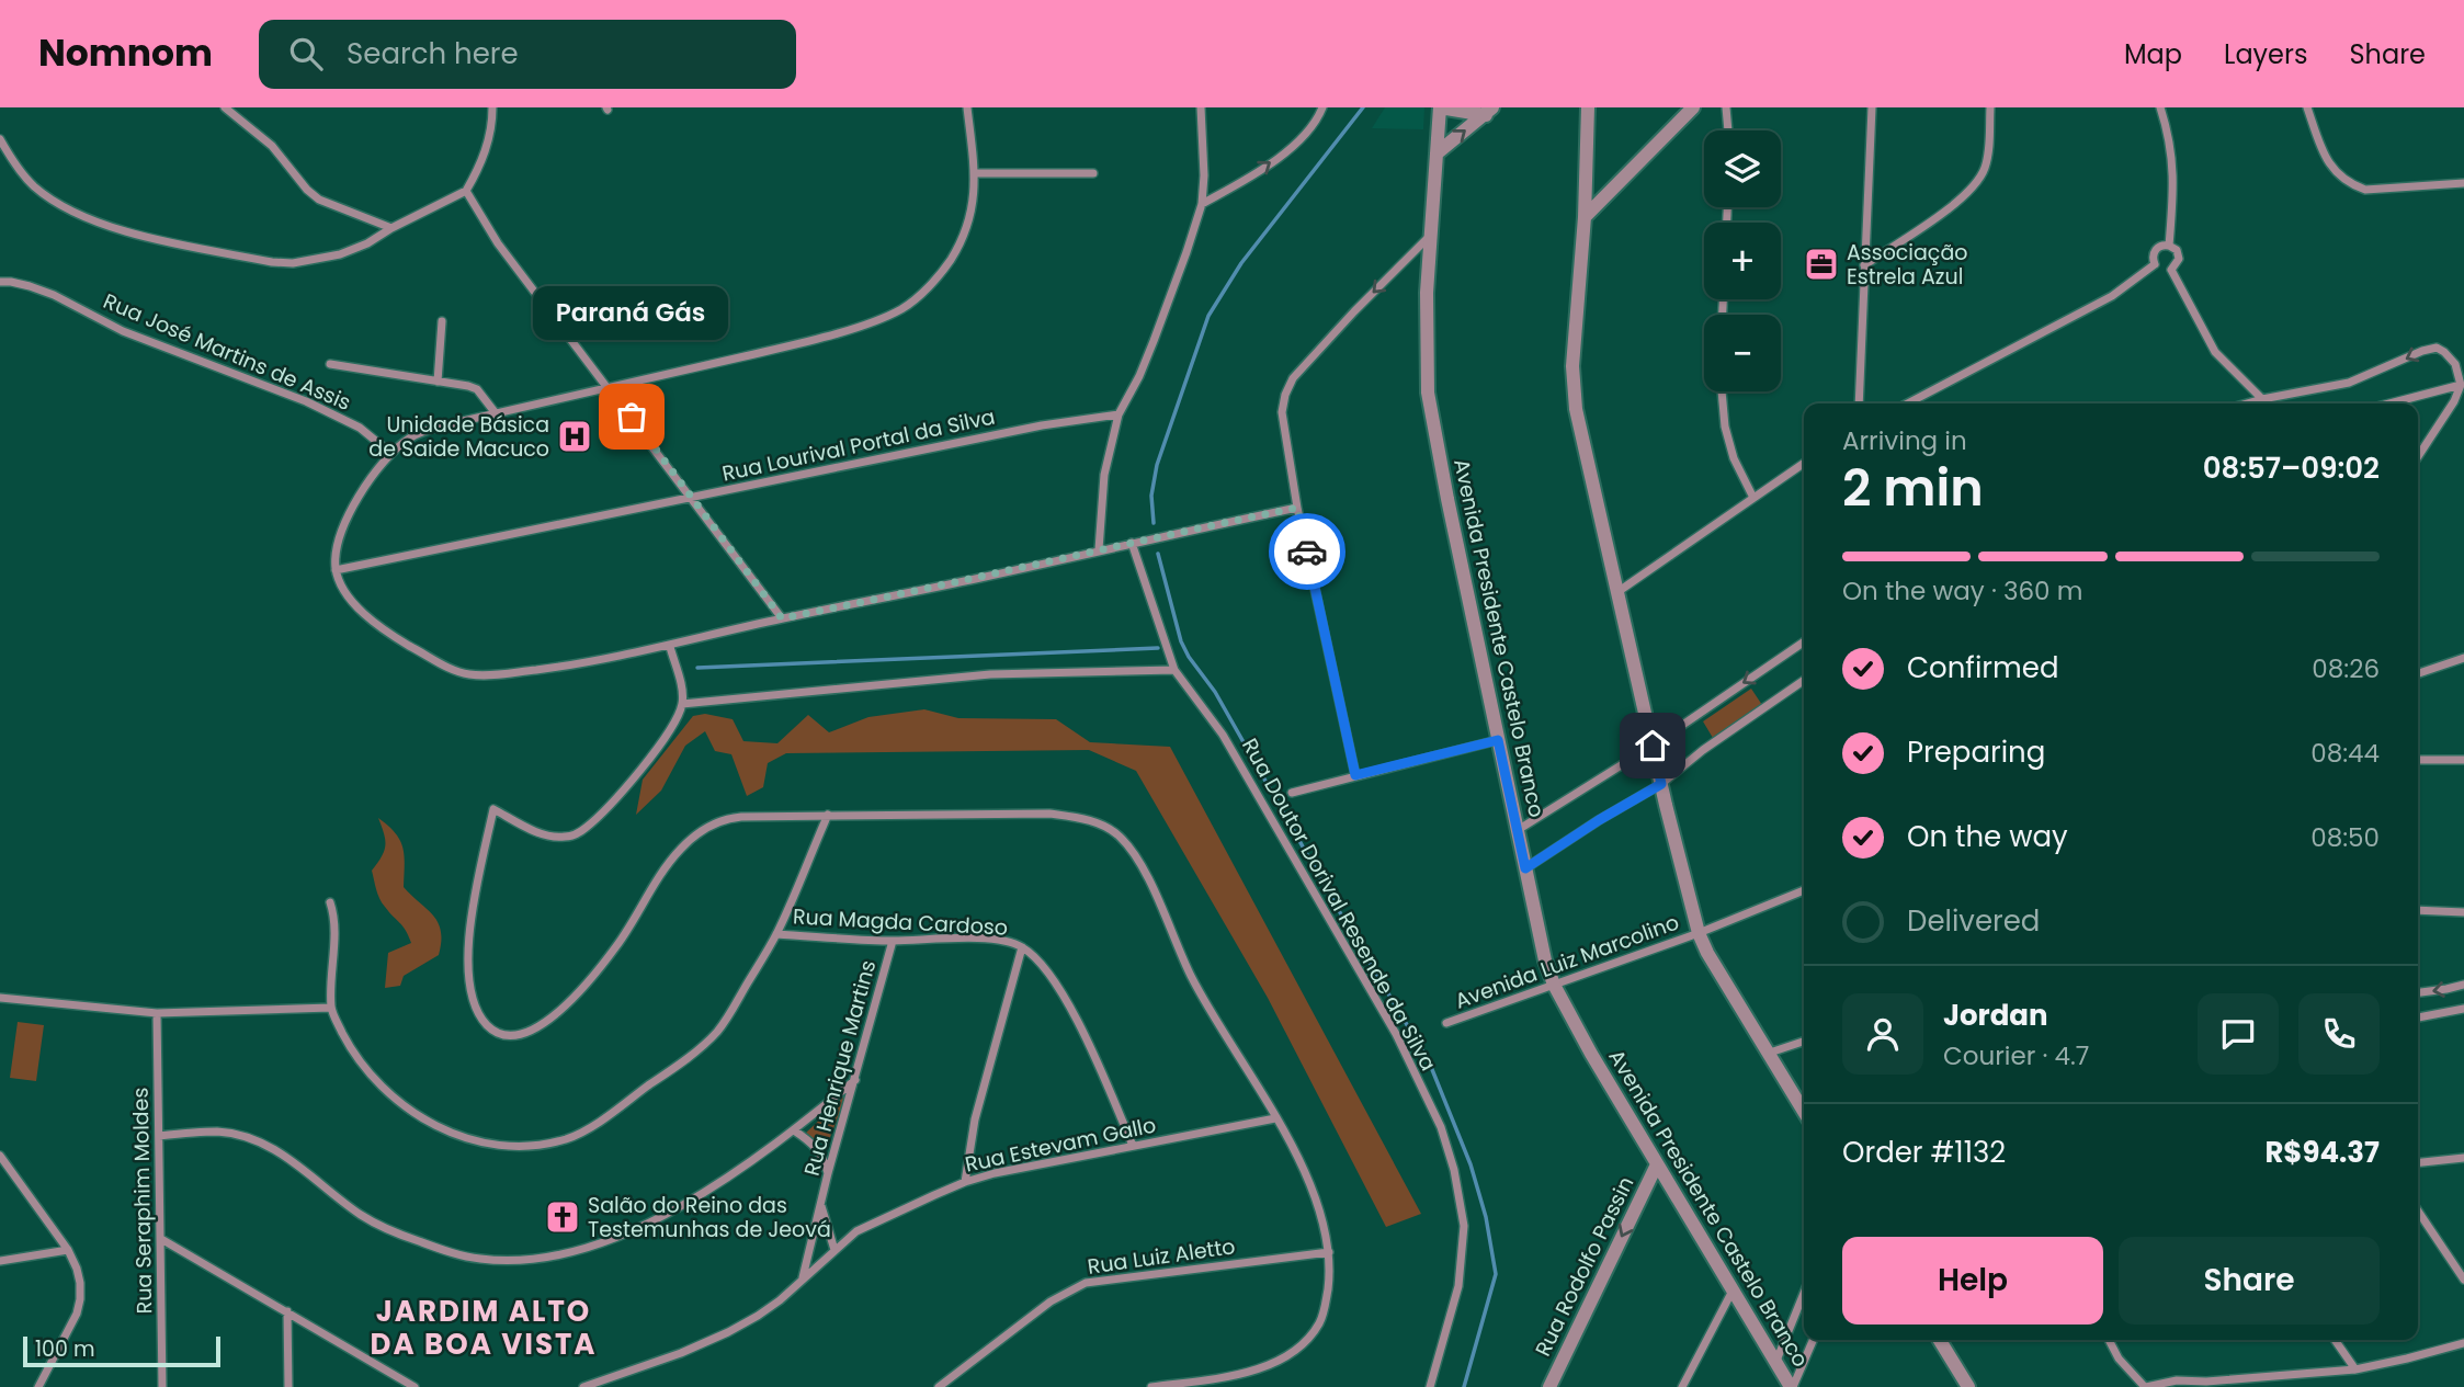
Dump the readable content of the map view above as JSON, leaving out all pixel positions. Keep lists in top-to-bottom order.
{
  "streets": {
    "street": [
      "Rua José Martins de Assis",
      "Rua Lourival Portal da Silva",
      "Avenida Presidente Castelo Branco",
      "Rua Doutor Dorival Resende da Silva",
      "Rua Magda Cardoso",
      "Avenida Luiz Marcolino",
      "Rua Henrique Martins",
      "Rua Estevam Gallo",
      "Rua Seraphim Moldes",
      "Rua Luiz Aletto",
      "Rua Rodolfo Passin"
    ]
  },
  "crossings": [
    ["Avenida Presidente Castelo Branco", "Avenida Luiz Marcolino"],
    ["Avenida Presidente Castelo Branco", "Rua Rodolfo Passin"],
    ["Rua Magda Cardoso", "Rua Henrique Martins"],
    ["Rua Magda Cardoso", "Rua Estevam Gallo"],
    ["Rua Henrique Martins", "Rua Estevam Gallo"]
  ],
  "one_way": ["Rua Rodolfo Passin"],
  "districts": ["JARDIM ALTO DA BOA VISTA"],
  "places": {
    "office": ["Associação Estrela Azul"],
    "other": ["Paraná Gás"],
    "hospital": ["Unidade Básica de Saide Macuco"],
    "church": ["Salão do Reino das Testemunhas de Jeová"]
  },
  "scale_bar": "100 m",
  "page": {
    "header": "Nomnom",
    "search": "Search here",
    "nav": ["Map", "Layers", "Share"],
    "map_buttons": ["+", "−"],
    "bubble": "Paraná Gás",
    "heading": ["2 min", "Arriving in", "08:57–09:02"],
    "panel": [
      "Jordan",
      "Courier · 4.7",
      "Order #1132",
      "R$94.37"
    ],
    "bar": "On the way · 360 m",
    "list": [
      ["Confirmed", "08:26"],
      ["Preparing", "08:44"],
      ["On the way", "08:50"],
      "Delivered"
    ],
    "buttons": ["Help", "Share"],
    "scale": "100 m"
  }
}
